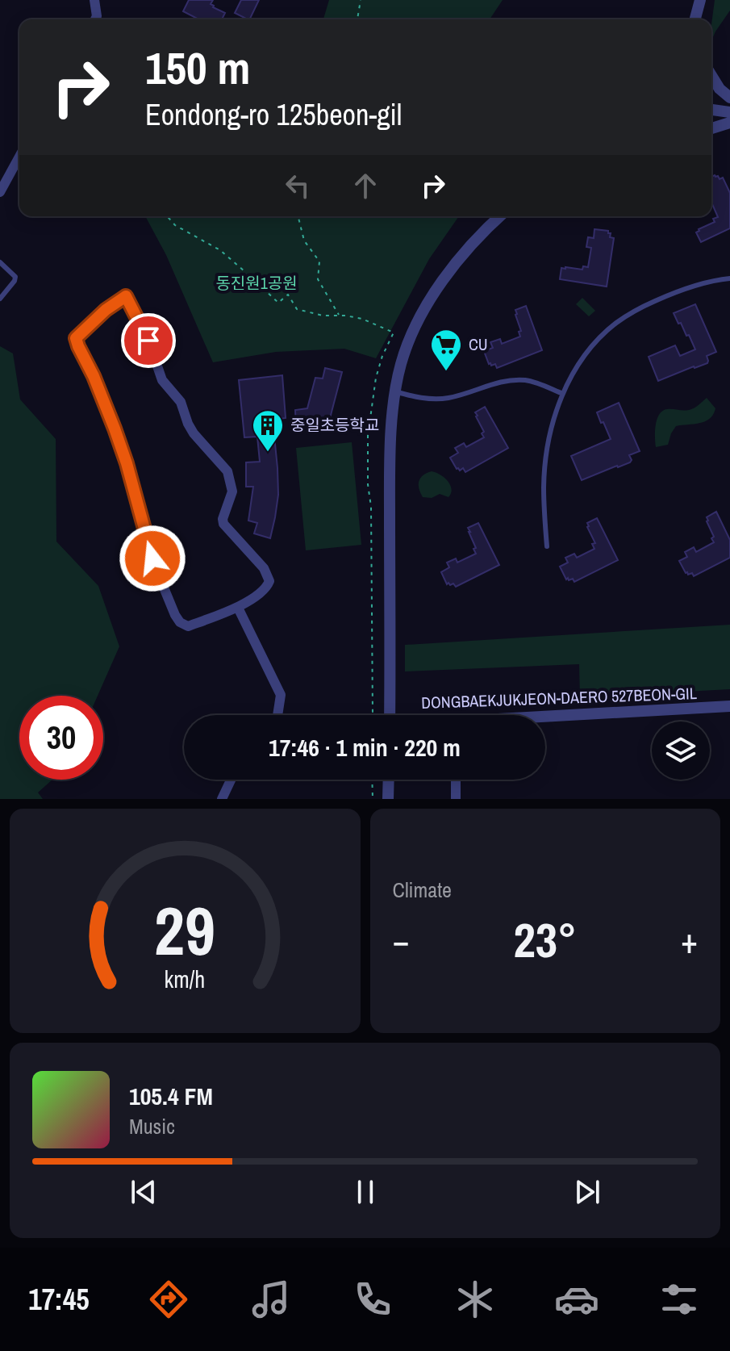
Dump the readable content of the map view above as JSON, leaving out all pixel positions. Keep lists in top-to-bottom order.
{
  "streets": {
    "street": ["DONGBAEKJUKJEON-DAERO 527BEON-GIL"]
  },
  "parks": ["동진원1공원"],
  "places": {
    "supermarket": ["CU"],
    "building": ["중일초등학교"]
  },
  "page": {
    "turn": ["150 m", "Eondong-ro 125beon-gil"],
    "limit": "30",
    "trip": "17:46 · 1 min · 220 m",
    "tile": "Climate",
    "heat": ["−", "23°", "+"],
    "song": ["105.4 FM", "Music"],
    "tabs": "17:45",
    "gauge": ["29", "km/h"]
  }
}
